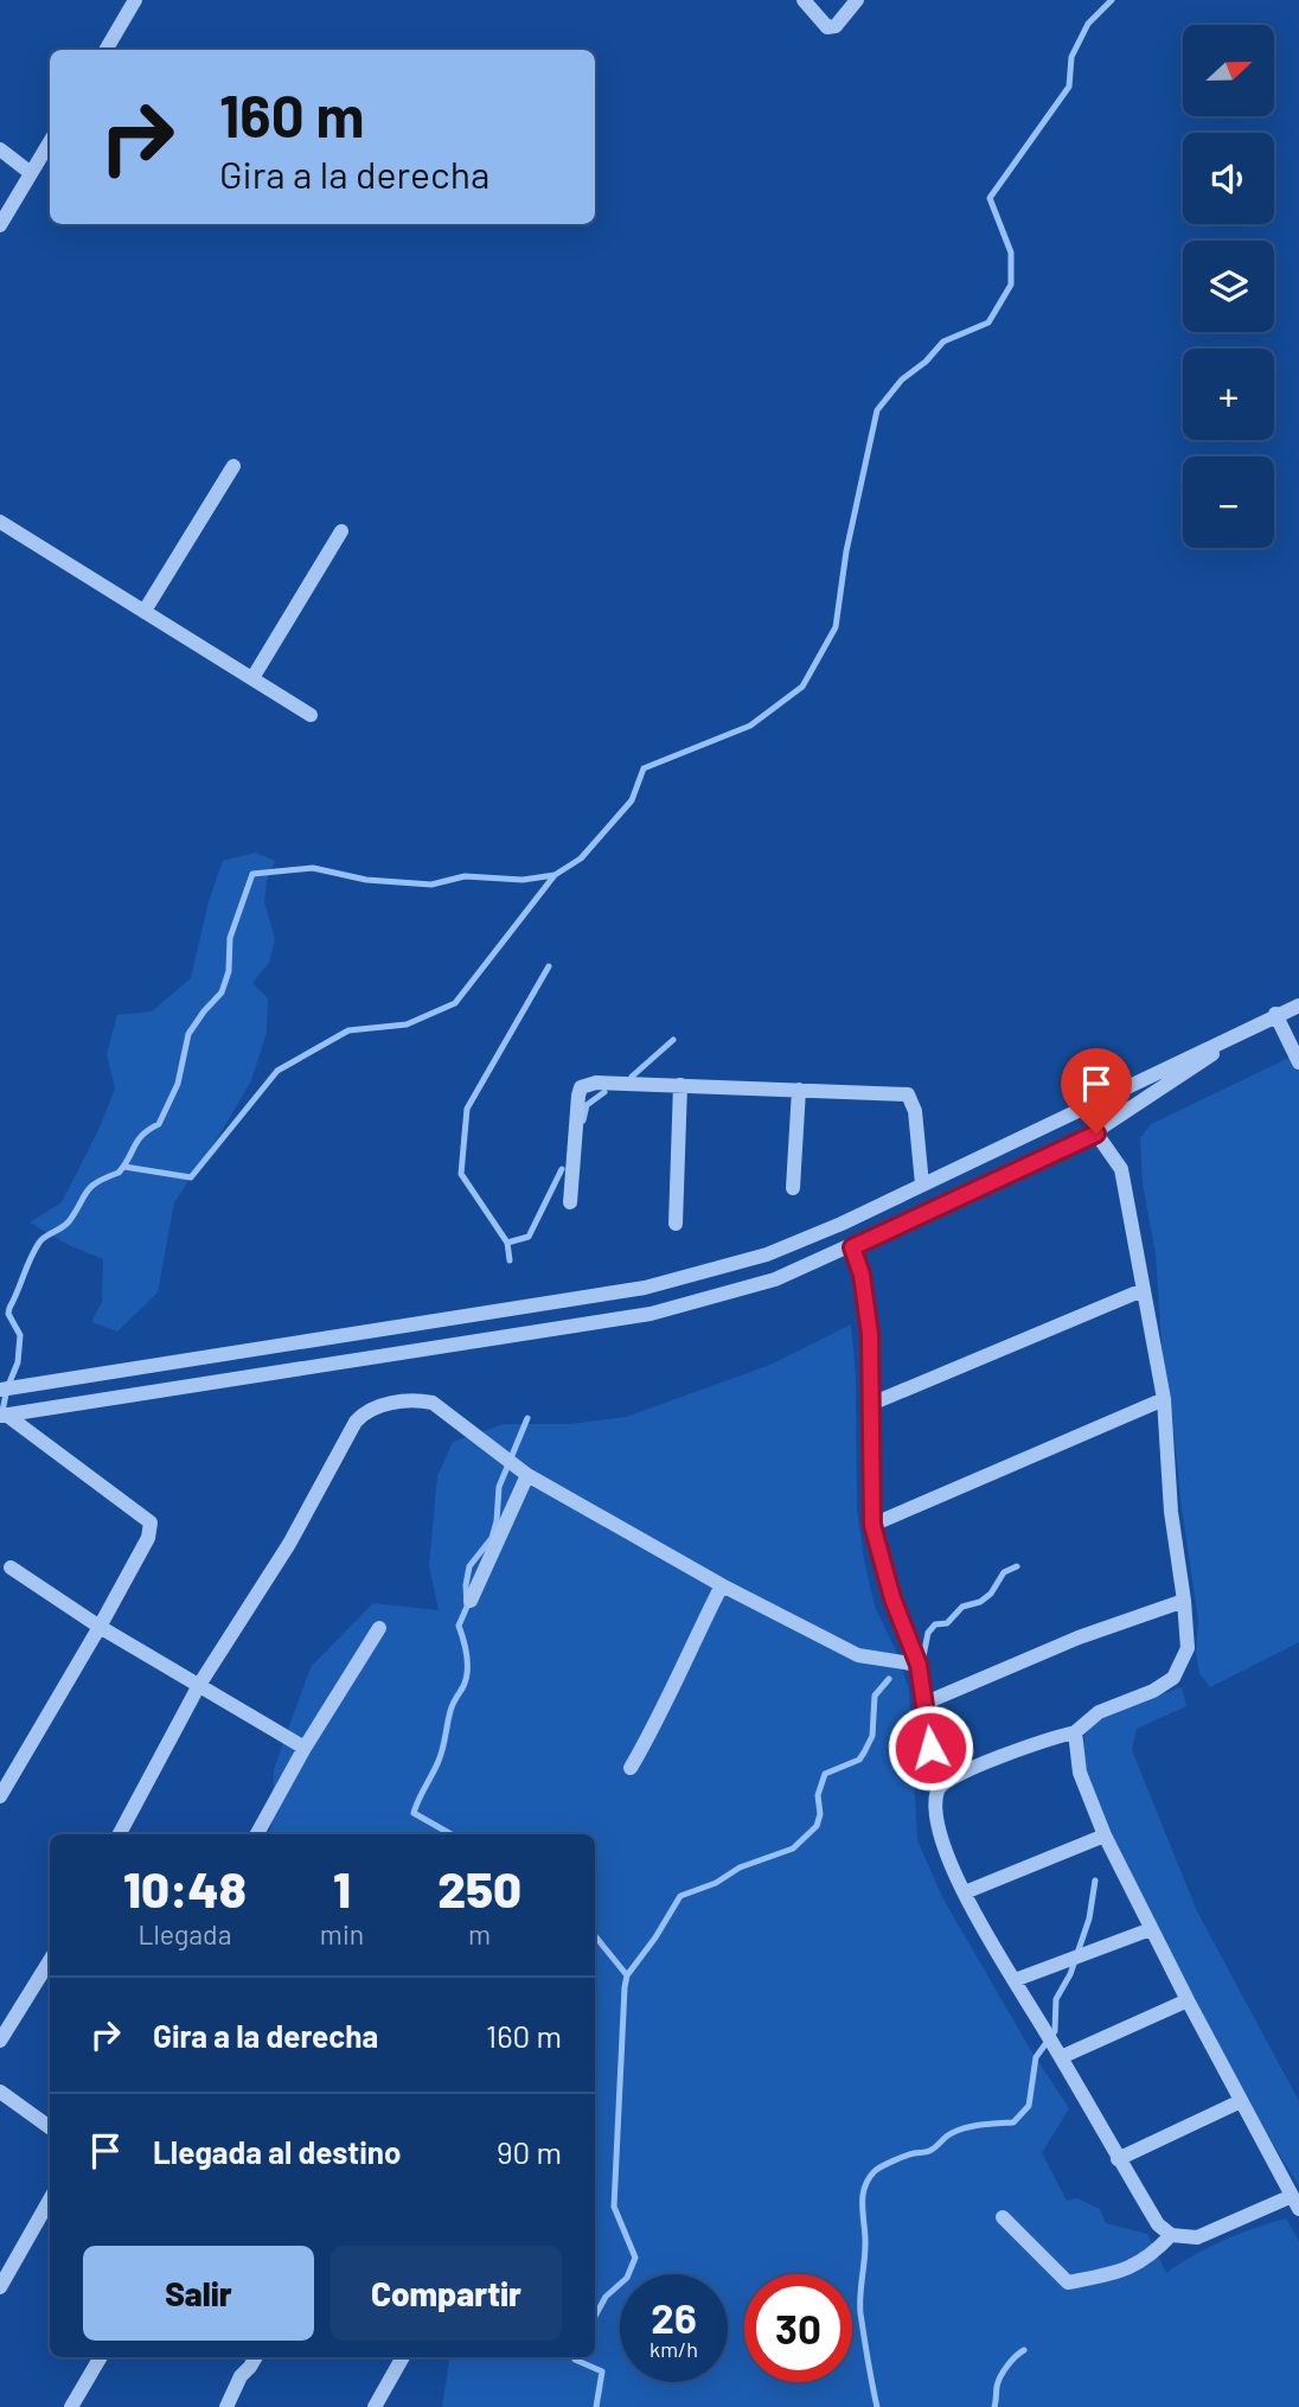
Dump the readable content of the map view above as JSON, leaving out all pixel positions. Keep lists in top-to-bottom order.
{
  "north": "right",
  "page": {
    "map_buttons": ["+", "−"],
    "turn": ["160 m", "Gira a la derecha"],
    "eta": [
      "10:48",
      "Llegada",
      "1",
      "min",
      "250",
      "m"
    ],
    "list": [
      {
        "name": "Gira a la derecha",
        "value": "160 m"
      },
      {
        "name": "Llegada al destino",
        "value": "90 m"
      }
    ],
    "buttons": ["Salir", "Compartir"],
    "speed": "26 km/h",
    "limit": "30"
  }
}
